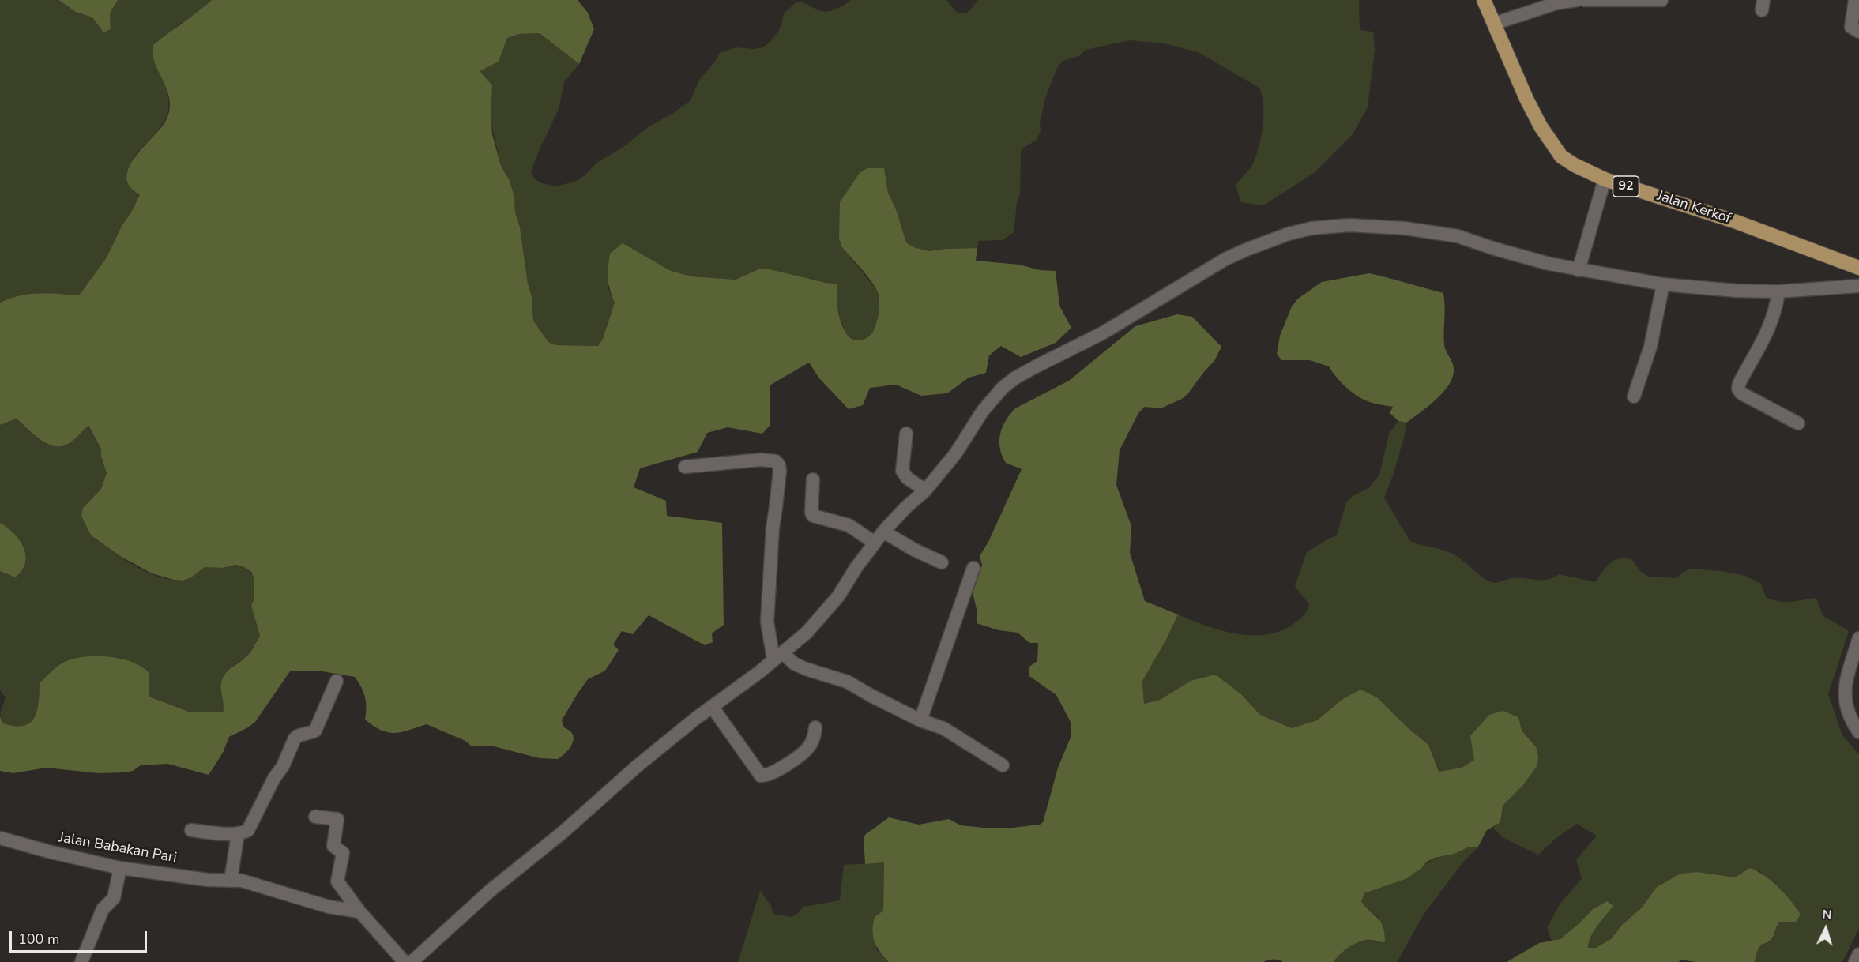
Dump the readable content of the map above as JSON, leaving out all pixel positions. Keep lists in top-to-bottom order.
{
  "streets": {
    "main road": ["92", "Jalan Kerkof"],
    "street": ["Jalan Babakan Pari"]
  },
  "scale_bar": "100 m",
  "north": "top"
}
